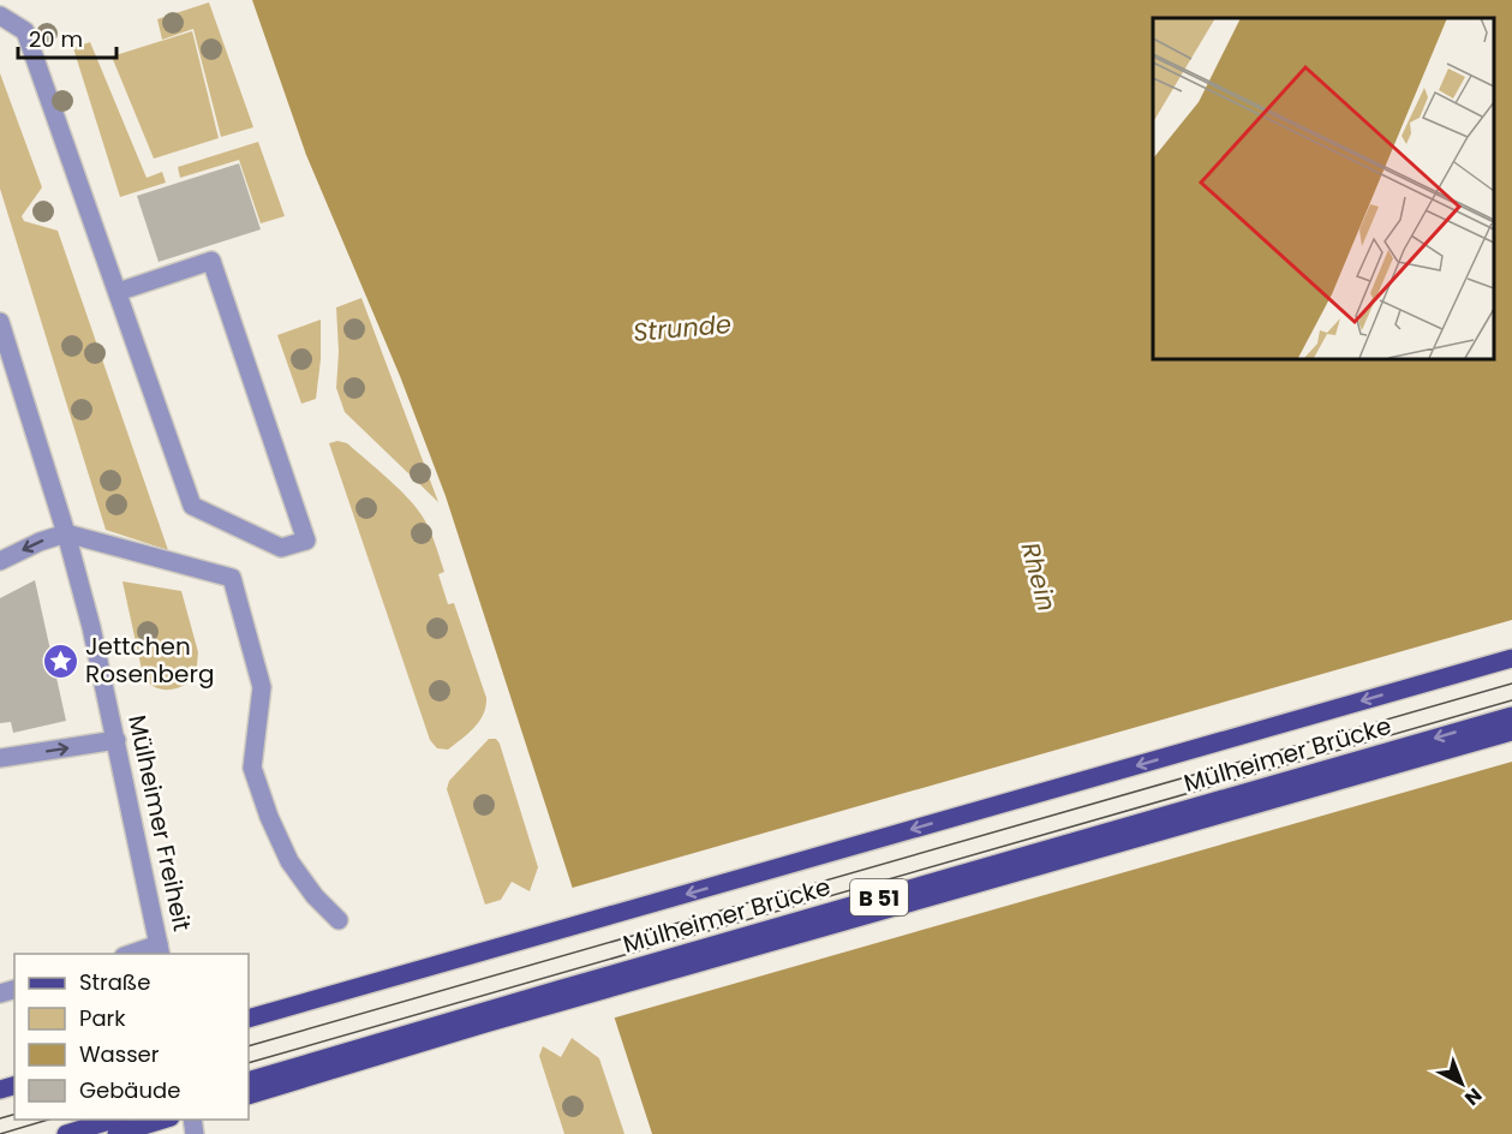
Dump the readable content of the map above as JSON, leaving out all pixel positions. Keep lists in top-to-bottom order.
{
  "streets": {
    "main road": ["Mülheimer Brücke", "B 51"],
    "street": ["Mülheimer Freiheit"]
  },
  "water": ["Strunde", "Rhein"],
  "places": {
    "place": ["Jettchen Rosenberg"]
  },
  "legend": [
    "Straße",
    "Park",
    "Wasser",
    "Gebäude"
  ],
  "scale_bar": "20 m",
  "north": "bottom right"
}
